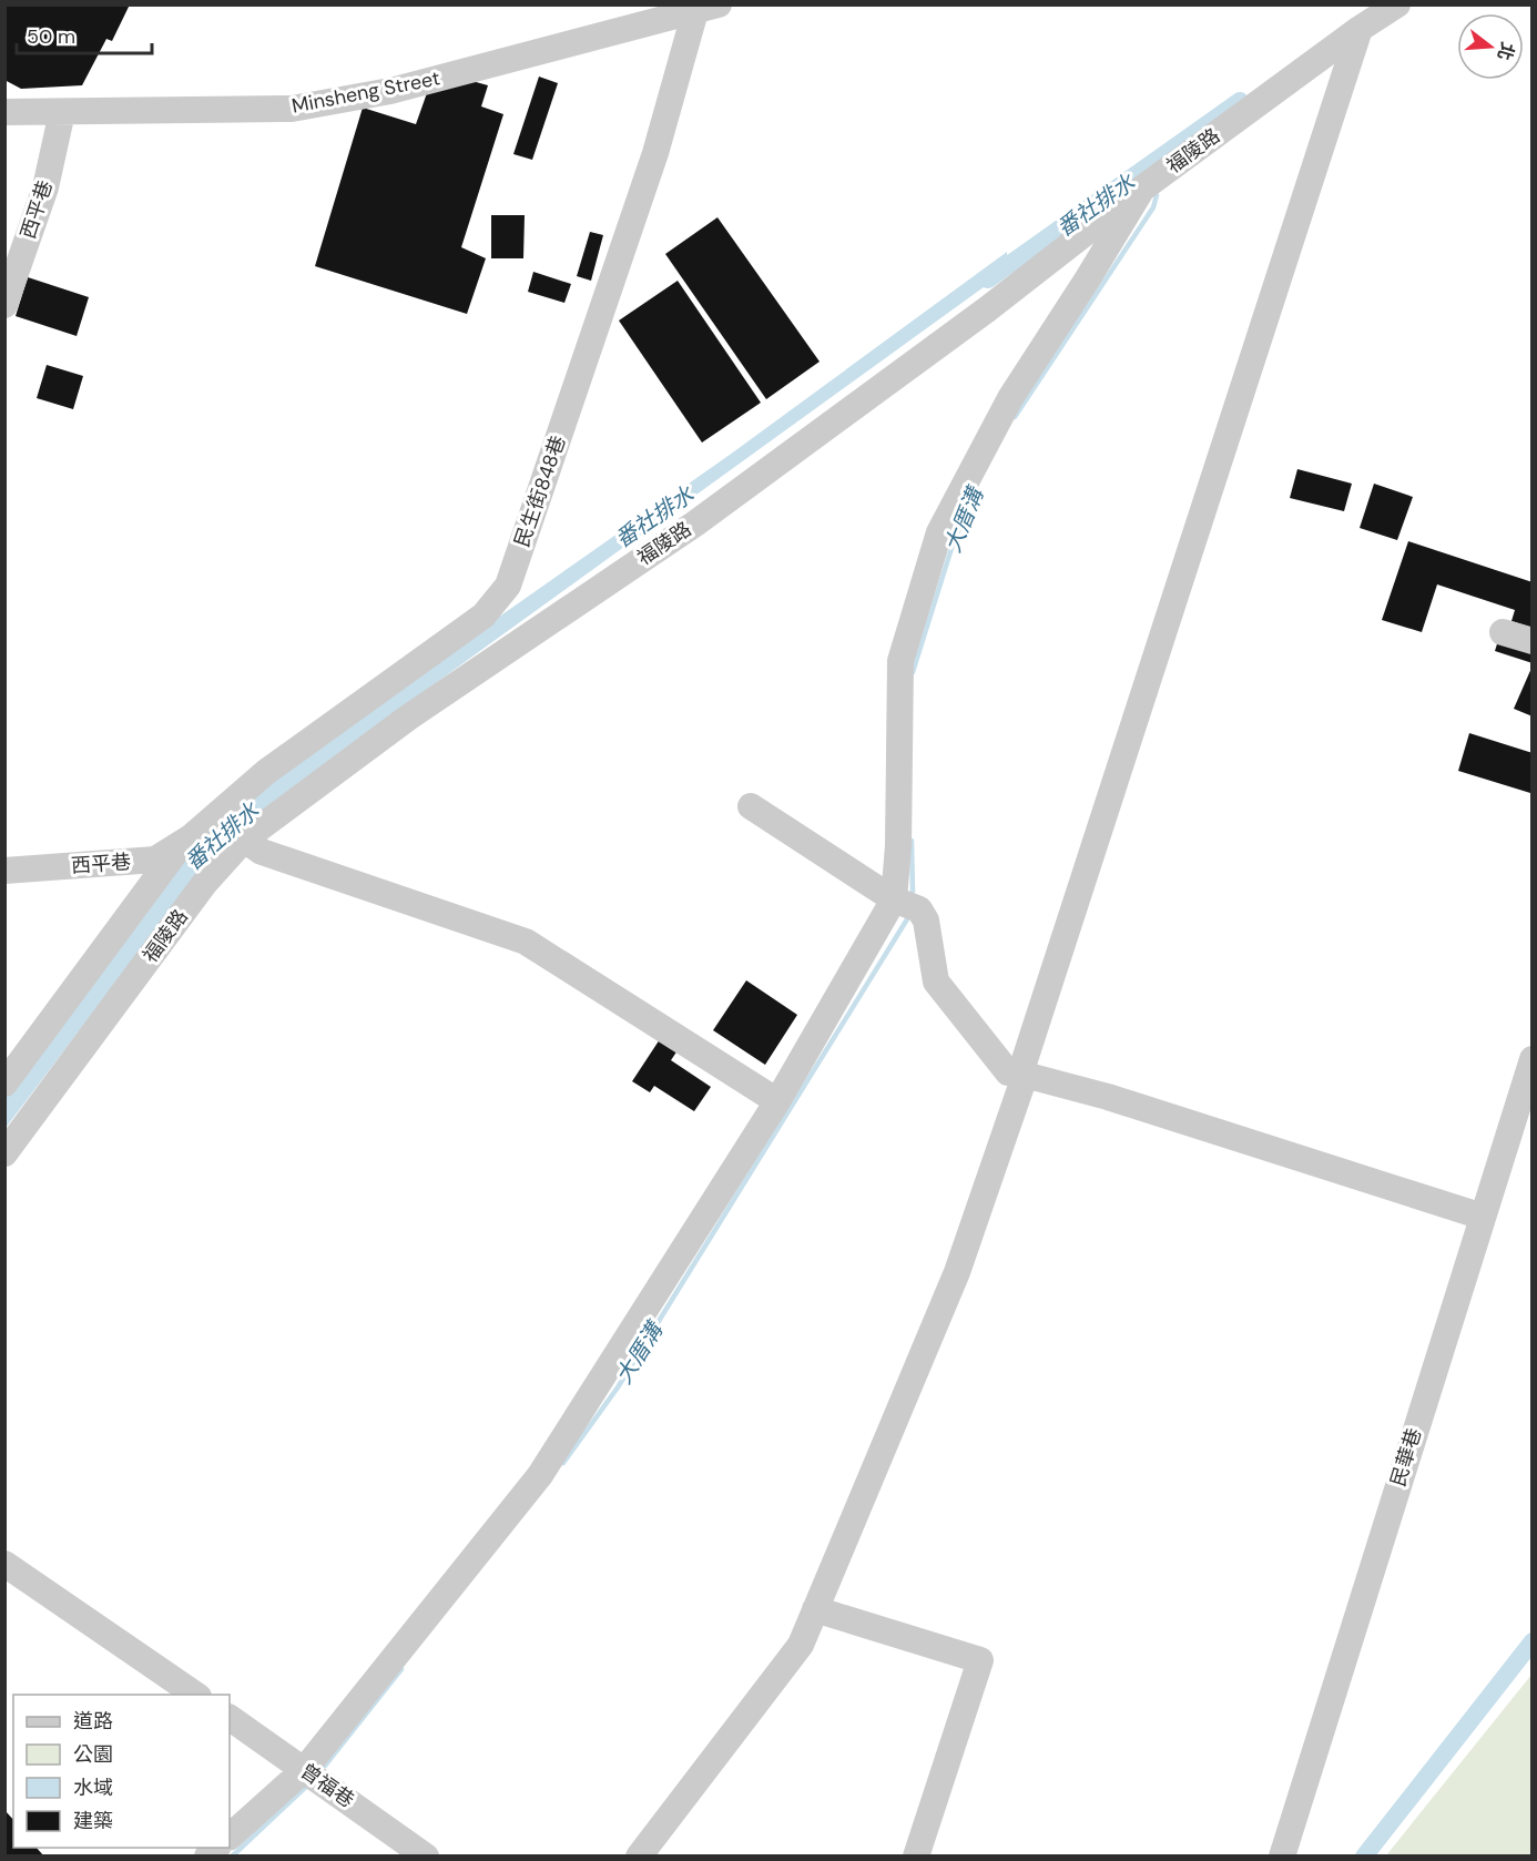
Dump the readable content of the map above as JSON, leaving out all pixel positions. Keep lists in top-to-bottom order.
{
  "streets": {
    "street": [
      "Minsheng Street",
      "福陵路",
      "西平巷",
      "民生街848巷",
      "民華巷",
      "曾福巷"
    ]
  },
  "crossings": [
    ["Minsheng Street", "西平巷"],
    ["Minsheng Street", "民生街848巷"],
    ["西平巷", "民生街848巷"]
  ],
  "water": ["番社排水", "大厝溝"],
  "legend": [
    "道路",
    "公園",
    "水域",
    "建築"
  ],
  "scale_bar": "50 m",
  "north": "right"
}
